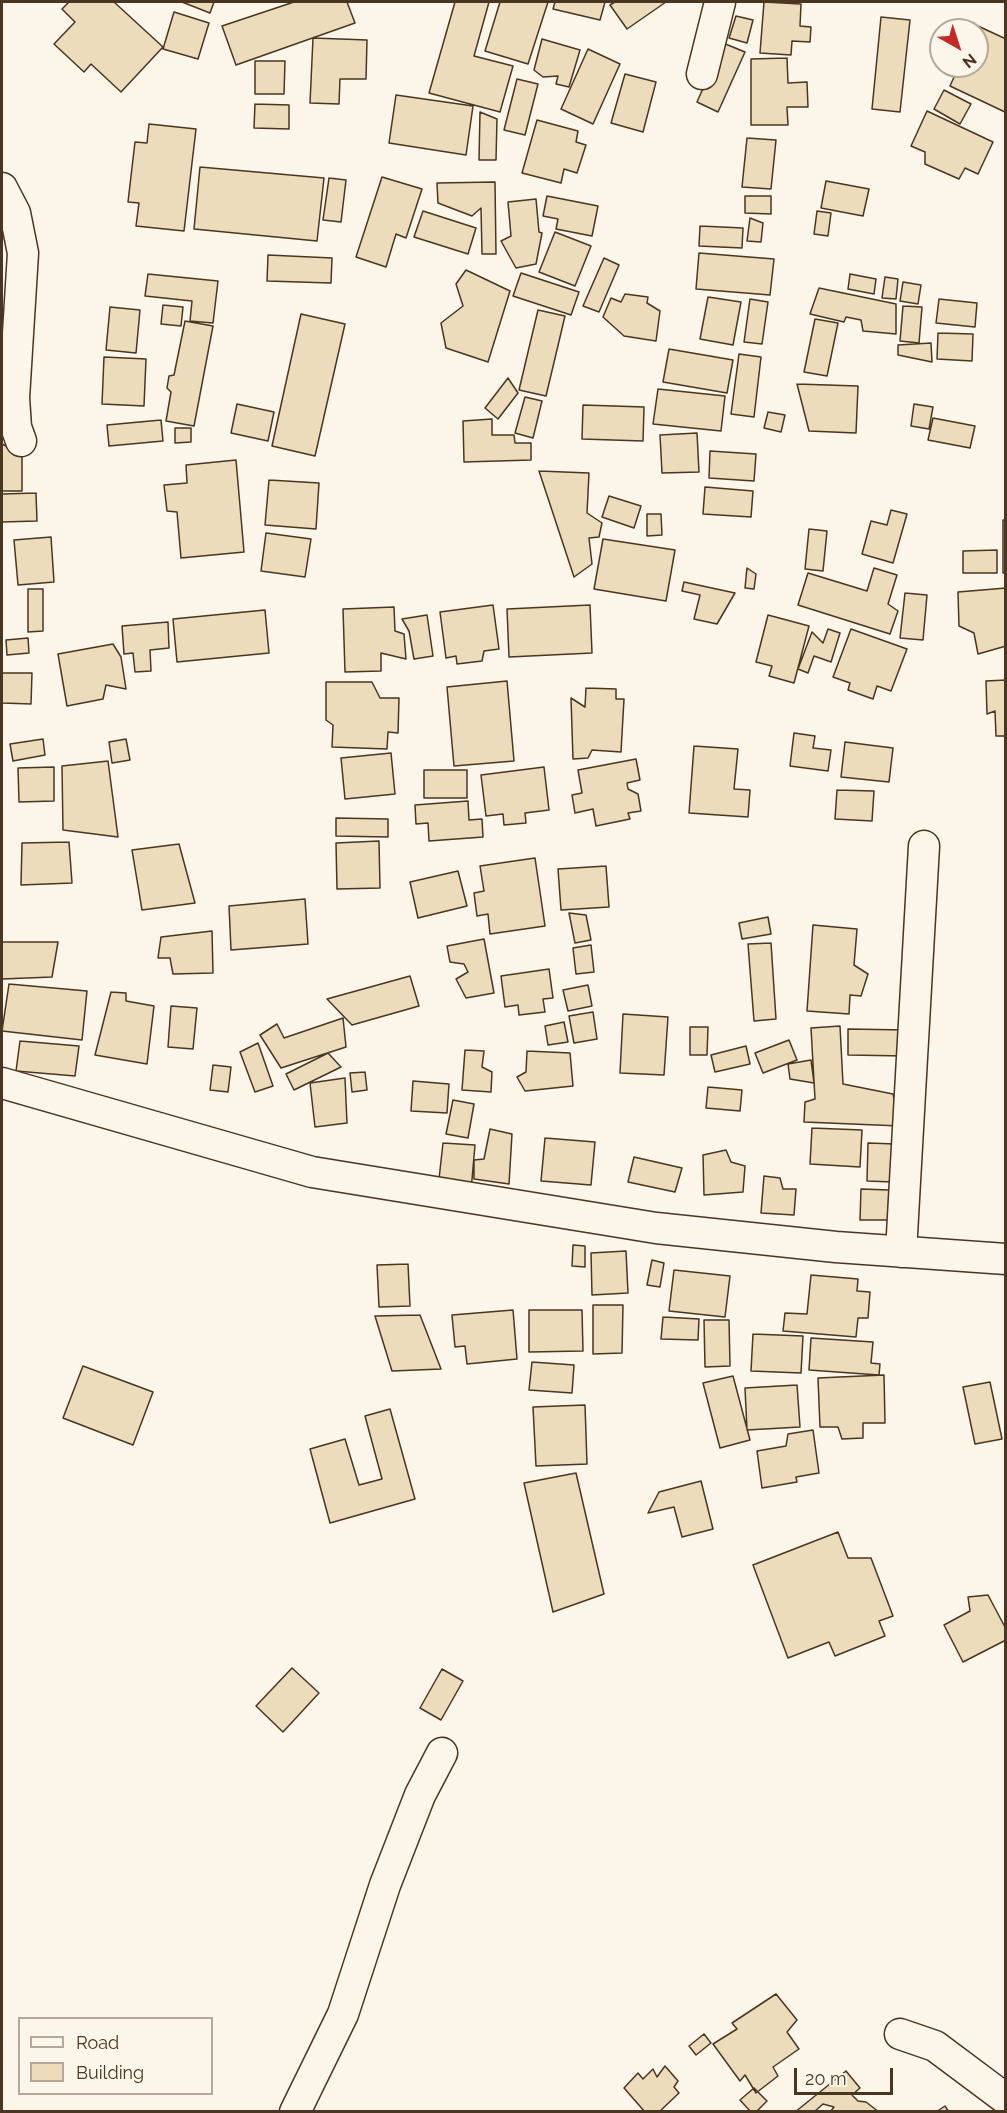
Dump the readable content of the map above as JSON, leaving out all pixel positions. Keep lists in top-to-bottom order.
{
  "legend": ["Road", "Building"],
  "scale_bar": "20 m",
  "north": "bottom right"
}
